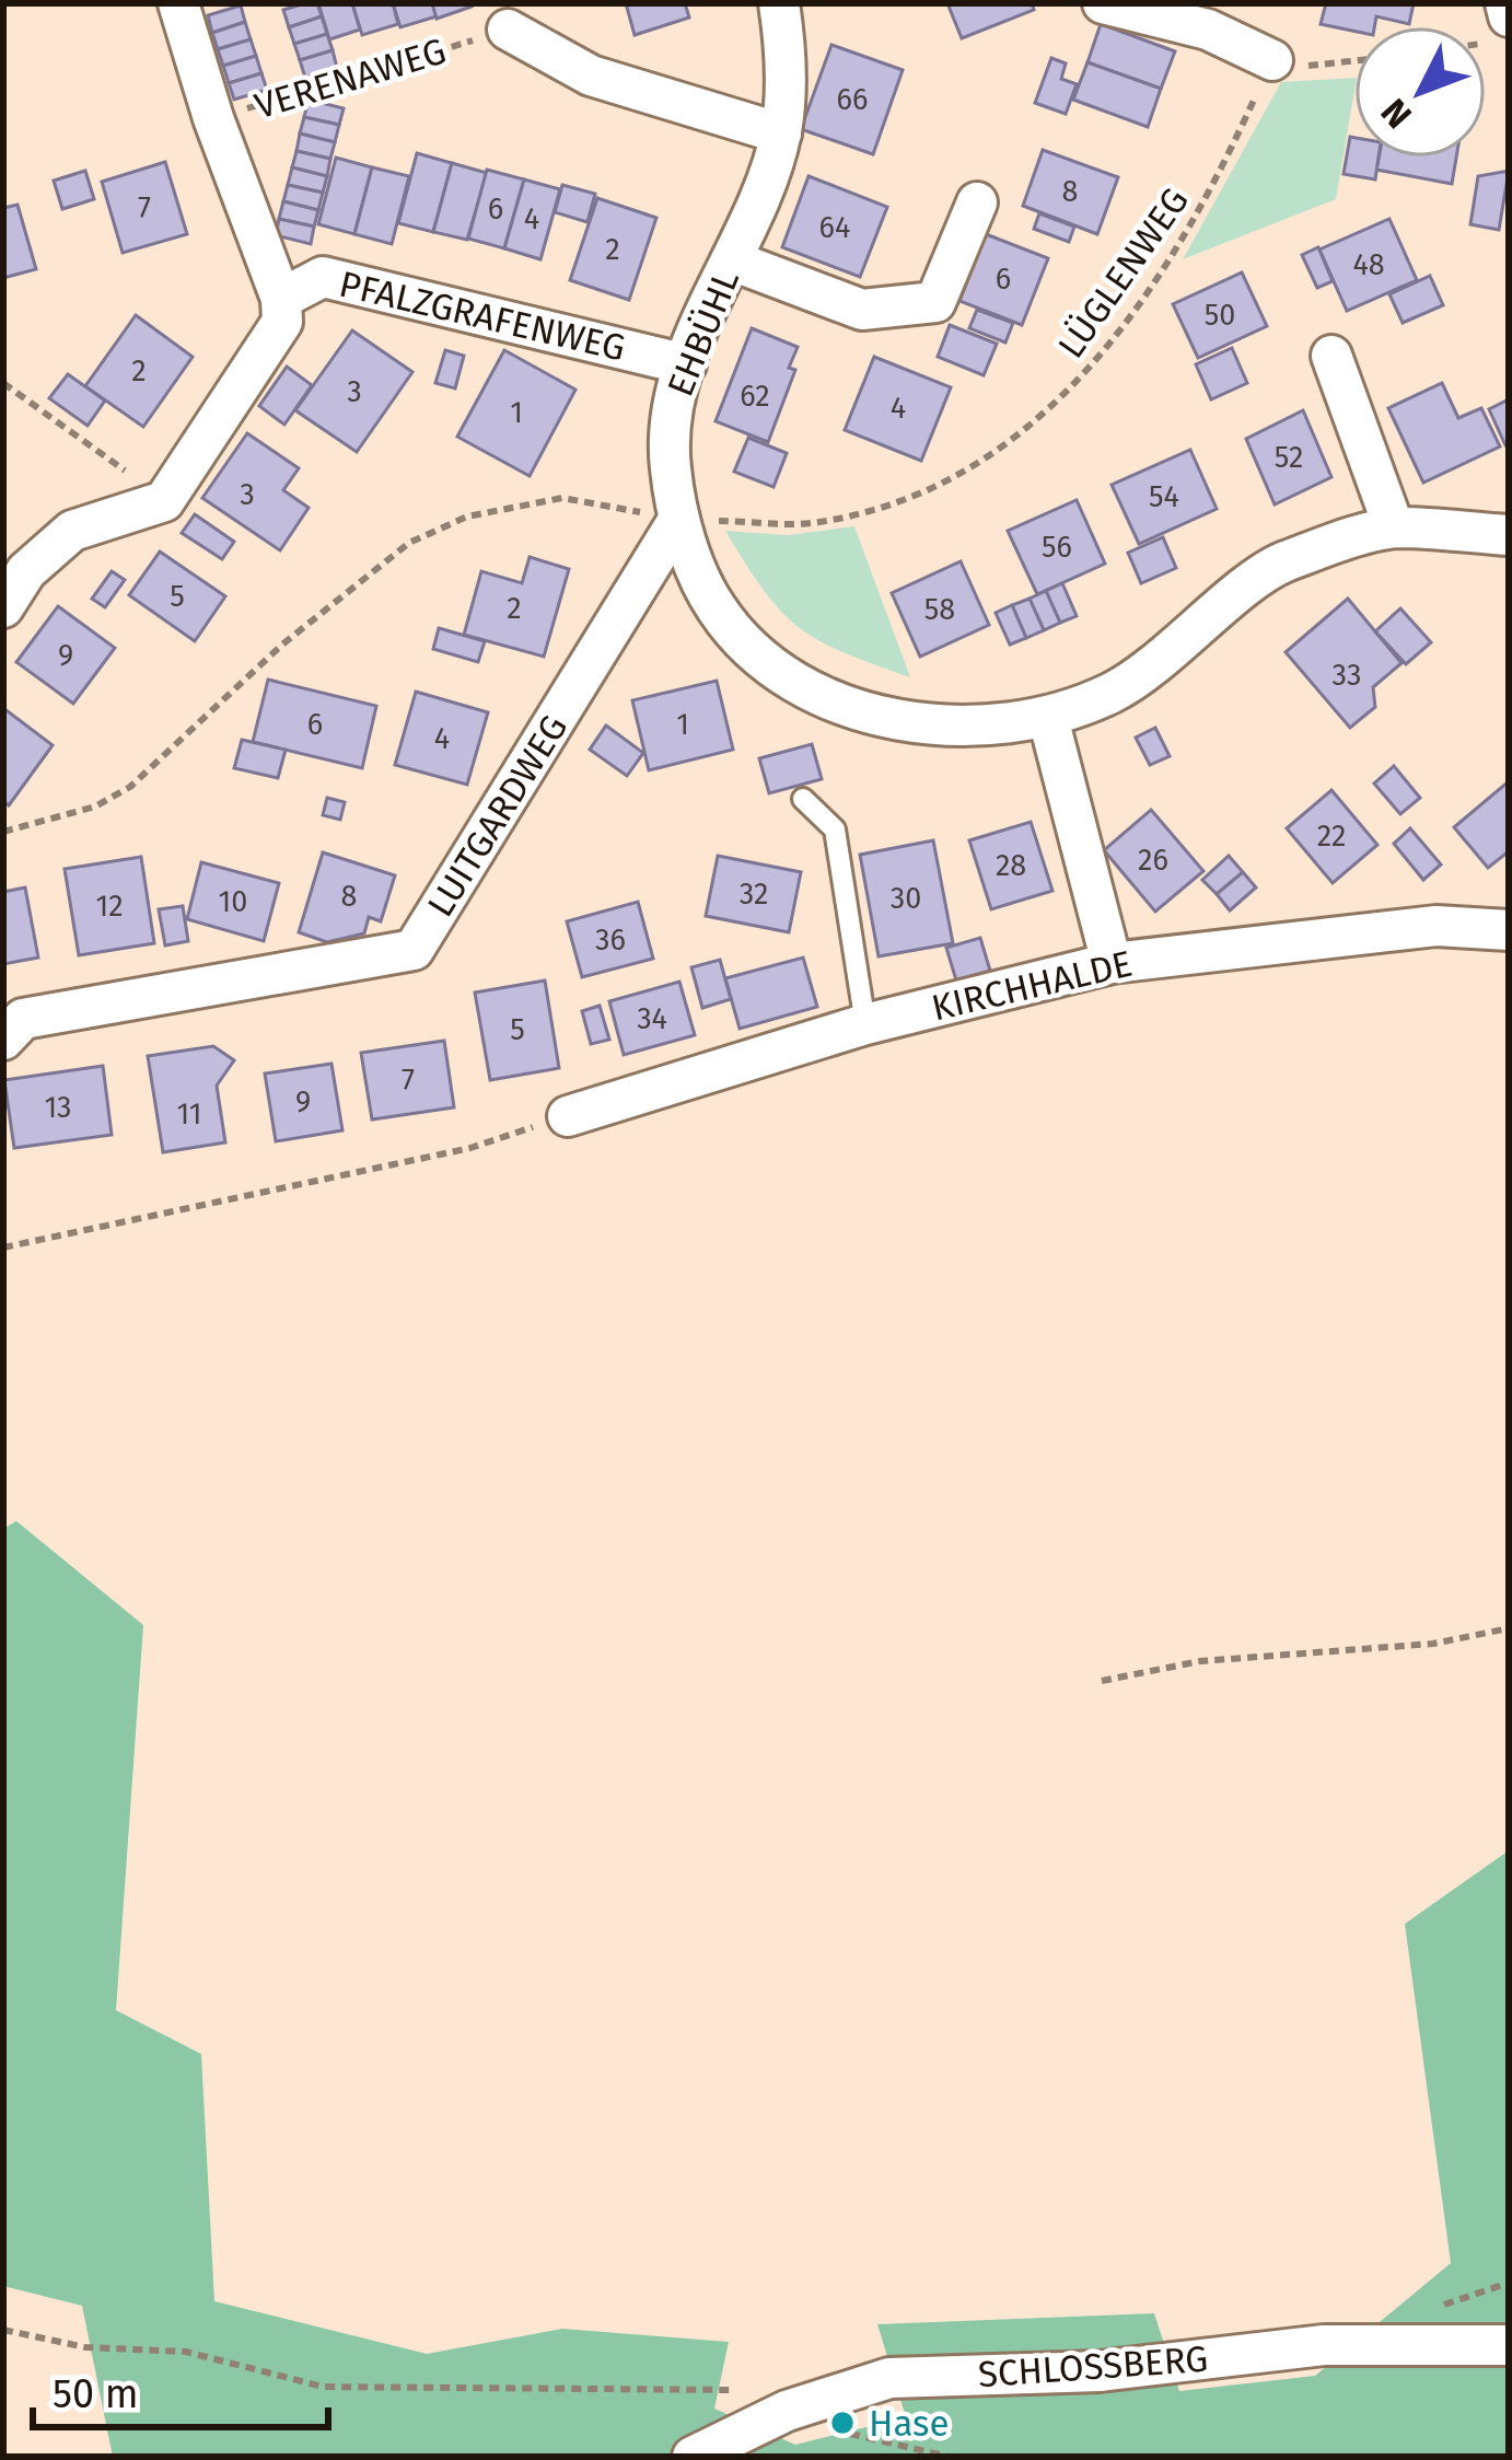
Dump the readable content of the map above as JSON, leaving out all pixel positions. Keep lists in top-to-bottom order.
{
  "streets": {
    "street": [
      "PFALZGRAFENWEG",
      "EHBÜHL",
      "LUITGARDWEG",
      "KIRCHHALDE",
      "SCHLOSSBERG"
    ],
    "path": ["VERENAWEG", "LÜGLENWEG"]
  },
  "crossings": [
    ["LÜGLENWEG", "EHBÜHL"],
    ["LÜGLENWEG", "LUITGARDWEG"],
    ["PFALZGRAFENWEG", "EHBÜHL"],
    ["EHBÜHL", "LUITGARDWEG"]
  ],
  "places": ["Hase"],
  "house_numbers": [
    "66",
    "8",
    "7",
    "6",
    "4",
    "64",
    "2",
    "48",
    "6",
    "50",
    "2",
    "3",
    "62",
    "4",
    "1",
    "52",
    "3",
    "54",
    "56",
    "5",
    "2",
    "58",
    "9",
    "33",
    "6",
    "1",
    "4",
    "22",
    "26",
    "28",
    "32",
    "8",
    "30",
    "10",
    "12",
    "36",
    "34",
    "5",
    "7",
    "9",
    "13",
    "11"
  ],
  "scale_bar": "50 m",
  "north": "bottom left"
}
